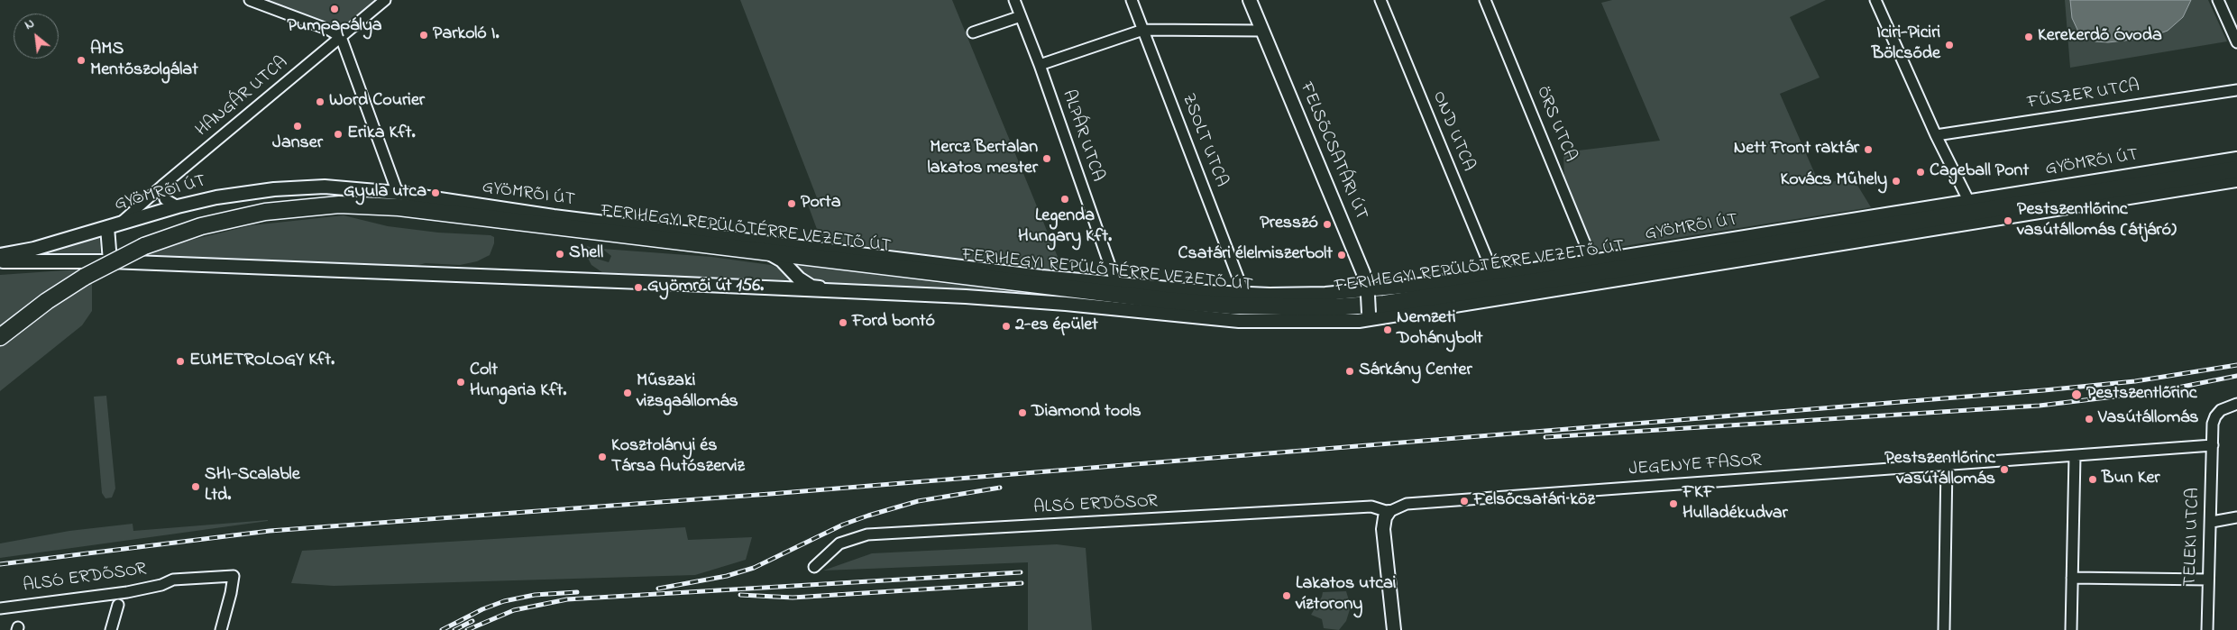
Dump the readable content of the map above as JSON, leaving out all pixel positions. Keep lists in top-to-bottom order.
{
  "streets": {
    "main road": ["FERIHEGYI REPÜLŐTÉRRE VEZETŐ ÚT"],
    "street": [
      "FŰSZER UTCA",
      "HANGÁR UTCA",
      "ÖRS UTCA",
      "OND UTCA",
      "ALPÁR UTCA",
      "ZSOLT UTCA",
      "FELSŐCSATÁRI ÚT",
      "GYÖMRŐI ÚT",
      "JEGENYE FASOR",
      "ALSÓ ERDŐSOR",
      "TELEKI UTCA"
    ]
  },
  "crossings": [
    ["HANGÁR UTCA", "GYÖMRŐI ÚT"],
    ["ÖRS UTCA", "GYÖMRŐI ÚT"],
    ["OND UTCA", "GYÖMRŐI ÚT"],
    ["ALPÁR UTCA", "GYÖMRŐI ÚT"],
    ["ZSOLT UTCA", "GYÖMRŐI ÚT"],
    ["FELSŐCSATÁRI ÚT", "GYÖMRŐI ÚT"],
    ["JEGENYE FASOR", "ALSÓ ERDŐSOR"],
    ["JEGENYE FASOR", "TELEKI UTCA"]
  ],
  "places": [
    "Pumpapálya",
    "Parkoló I.",
    "Kerekerdő Óvoda",
    "Iciri-Piciri Bölcsőde",
    "AMS Mentőszolgálat",
    "Word Courier",
    "Janser",
    "Erika Kft.",
    "Nett Front raktár",
    "Mercz Bertalan lakatos mester",
    "Cageball Pont",
    "Kovács Műhely",
    "Gyula utca",
    "Legenda Hungary Kft.",
    "Porta",
    "Pestszentlőrinc vasútállomás (átjáró)",
    "Presszó",
    "Shell",
    "Csatári élelmiszerbolt",
    "Gyömrői út 156.",
    "Ford bontó",
    "2-es épület",
    "Nemzeti Dohánybolt",
    "EUMETROLOGY Kft.",
    "Sárkány Center",
    "Colt Hungaria Kft.",
    "Műszaki vizsgaállomás",
    "Pestszentlőrinc",
    "Diamond tools",
    "Vasútállomás",
    "Kosztolányi és Társa Autószerviz",
    "Pestszentlőrinc vasútállomás",
    "Bun Ker",
    "SHI-Scalable Ltd.",
    "Felsőcsatári köz",
    "FKF Hulladékudvar",
    "Lakatos utcai víztorony"
  ],
  "north": "top left"
}
